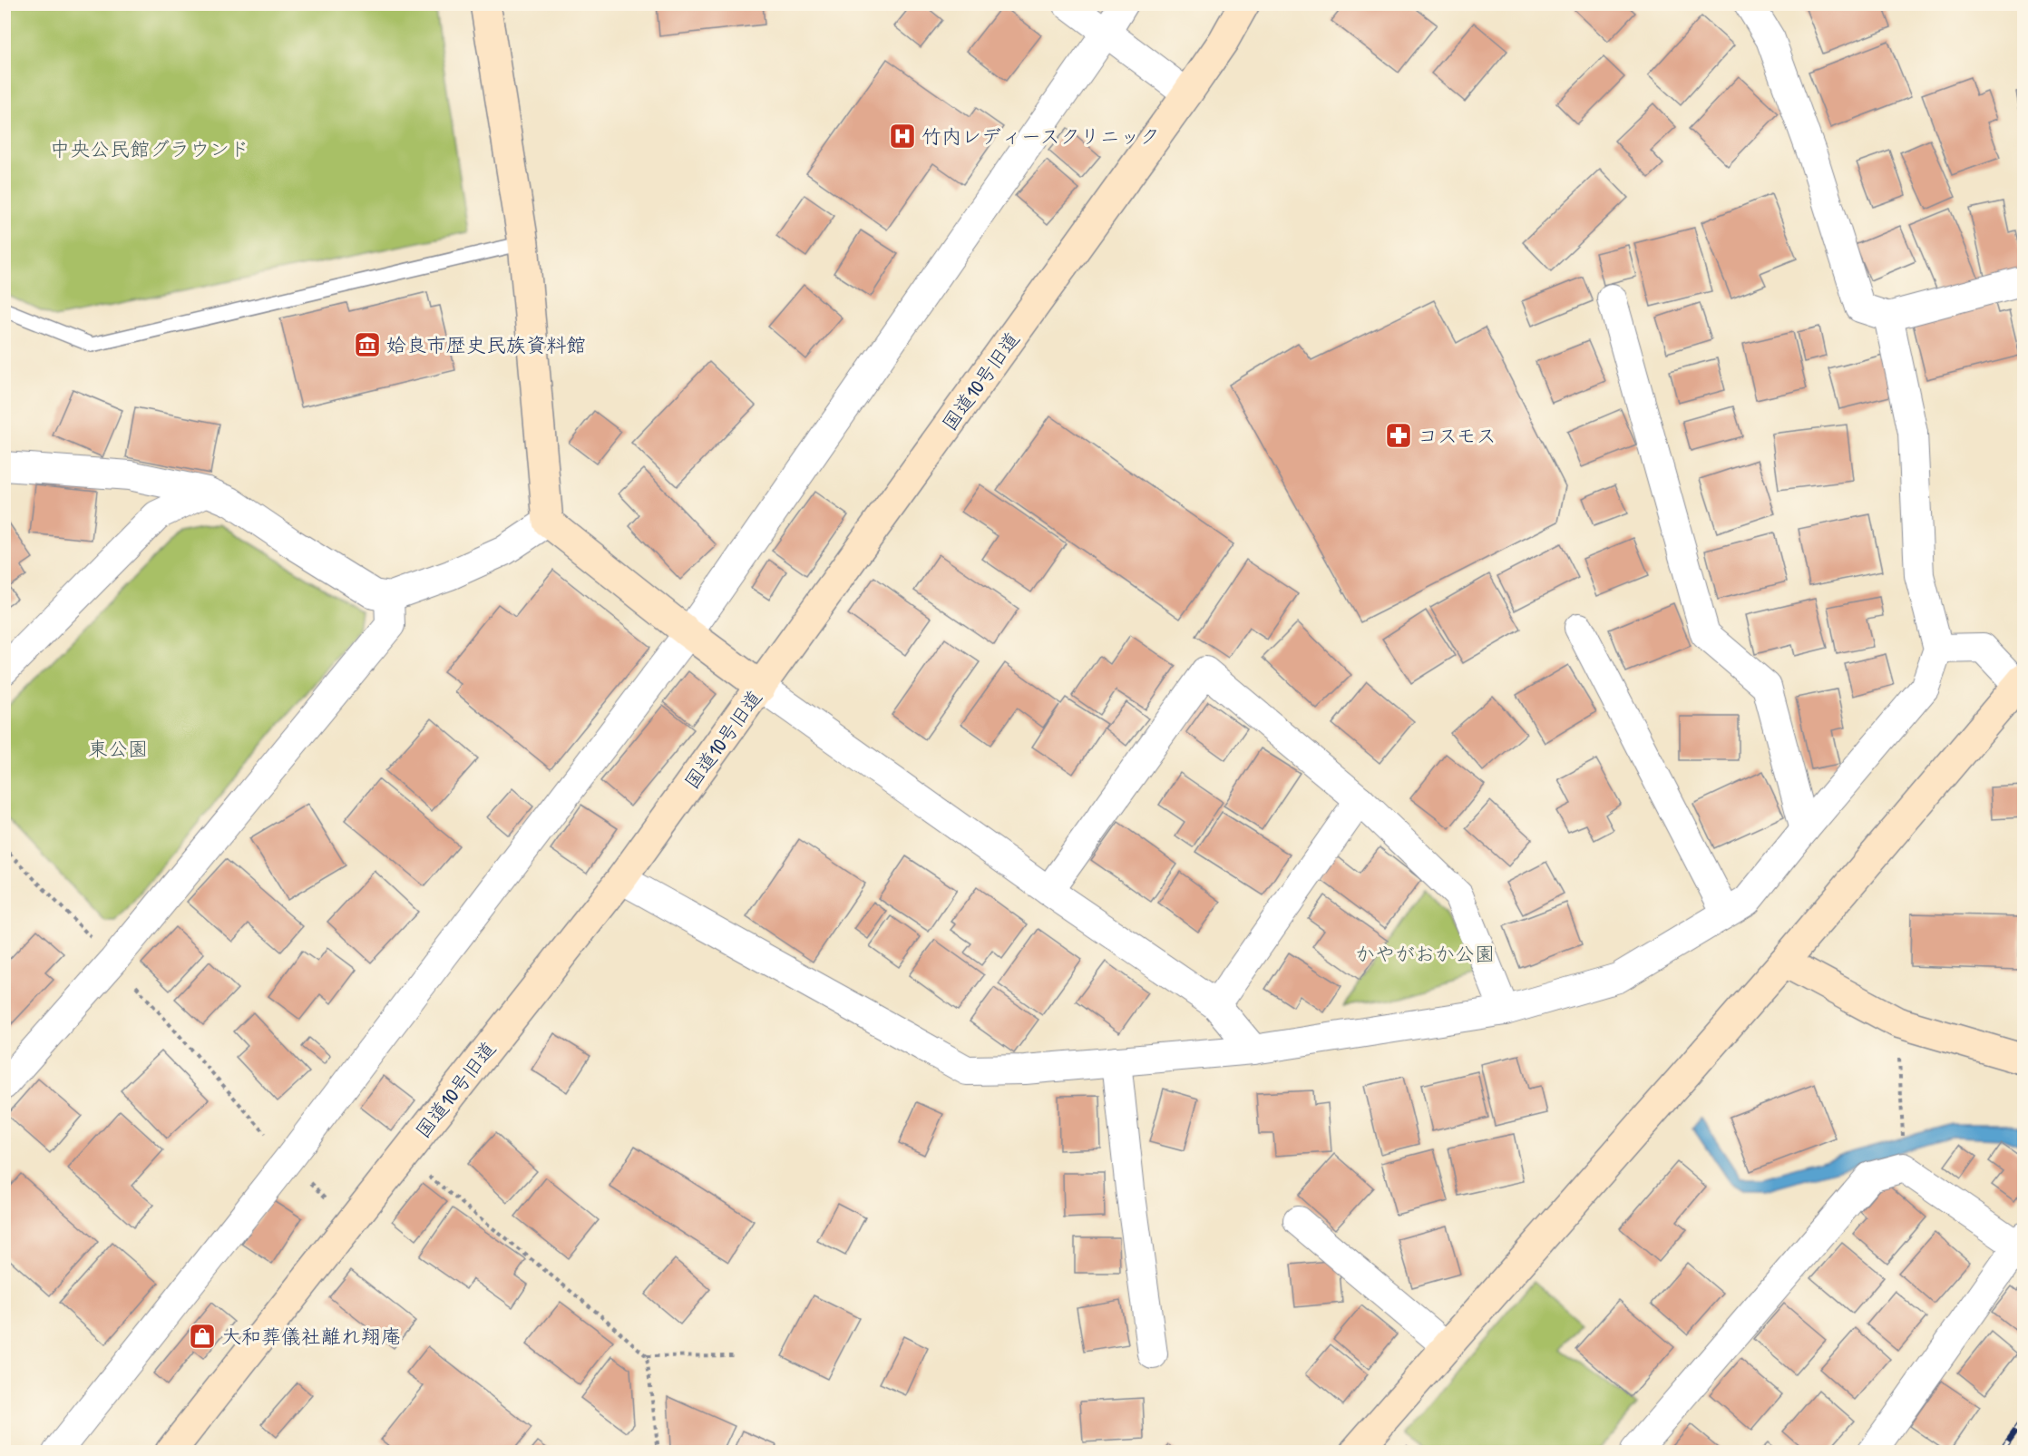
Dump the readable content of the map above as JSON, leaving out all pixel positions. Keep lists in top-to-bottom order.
{
  "streets": {
    "street": ["国道10号旧道"]
  },
  "parks": ["中央公民館グラウンド", "東公園", "かやがおか公園"],
  "places": {
    "hospital": ["竹内レディースクリニック"],
    "museum": ["姶良市歴史民族資料館"],
    "pharmacy": ["コスモス"],
    "shop": ["大和葬儀社離れ翔庵"]
  }
}
